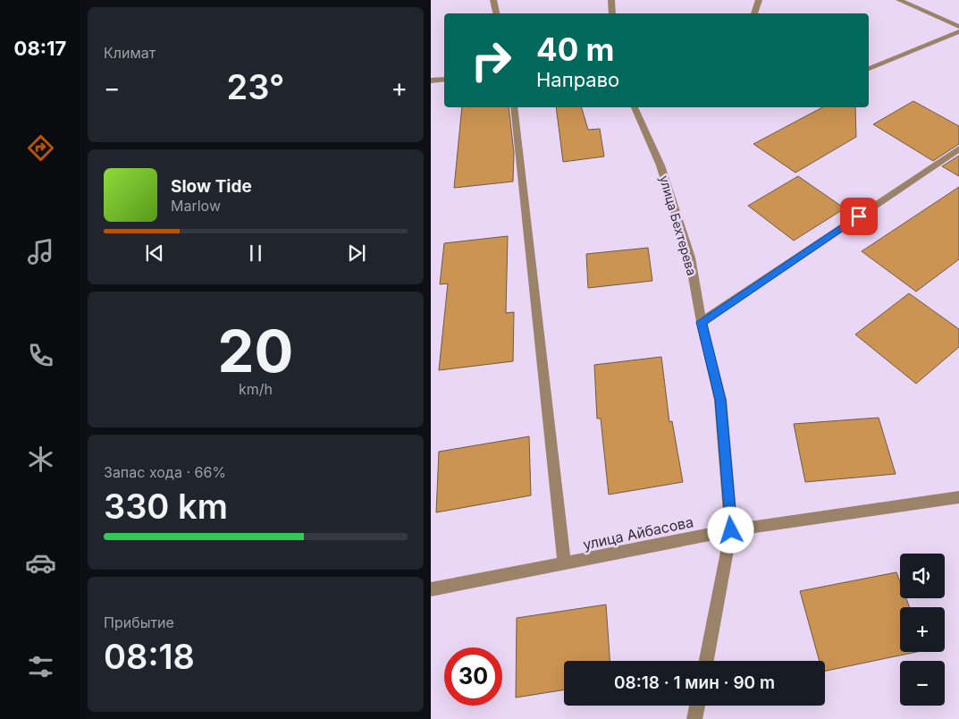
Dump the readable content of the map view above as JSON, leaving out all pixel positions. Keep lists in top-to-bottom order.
{
  "streets": {
    "street": ["улица Бехтерева", "улица Айбасова"]
  },
  "crossings": [
    ["улица Бехтерева", "улица Айбасова"]
  ],
  "page": {
    "tabs": "08:17",
    "tile": [
      "Климат",
      ["20", "km/h"],
      ["Запас хода · 66%", "330 km"],
      ["Прибытие", "08:18"]
    ],
    "turn": ["40 m", "Направо"],
    "heat": ["−", "23°", "+"],
    "song": ["Slow Tide", "Marlow"],
    "map_buttons": ["+", "−"],
    "limit": "30",
    "trip": "08:18 · 1 мин · 90 m"
  }
}
